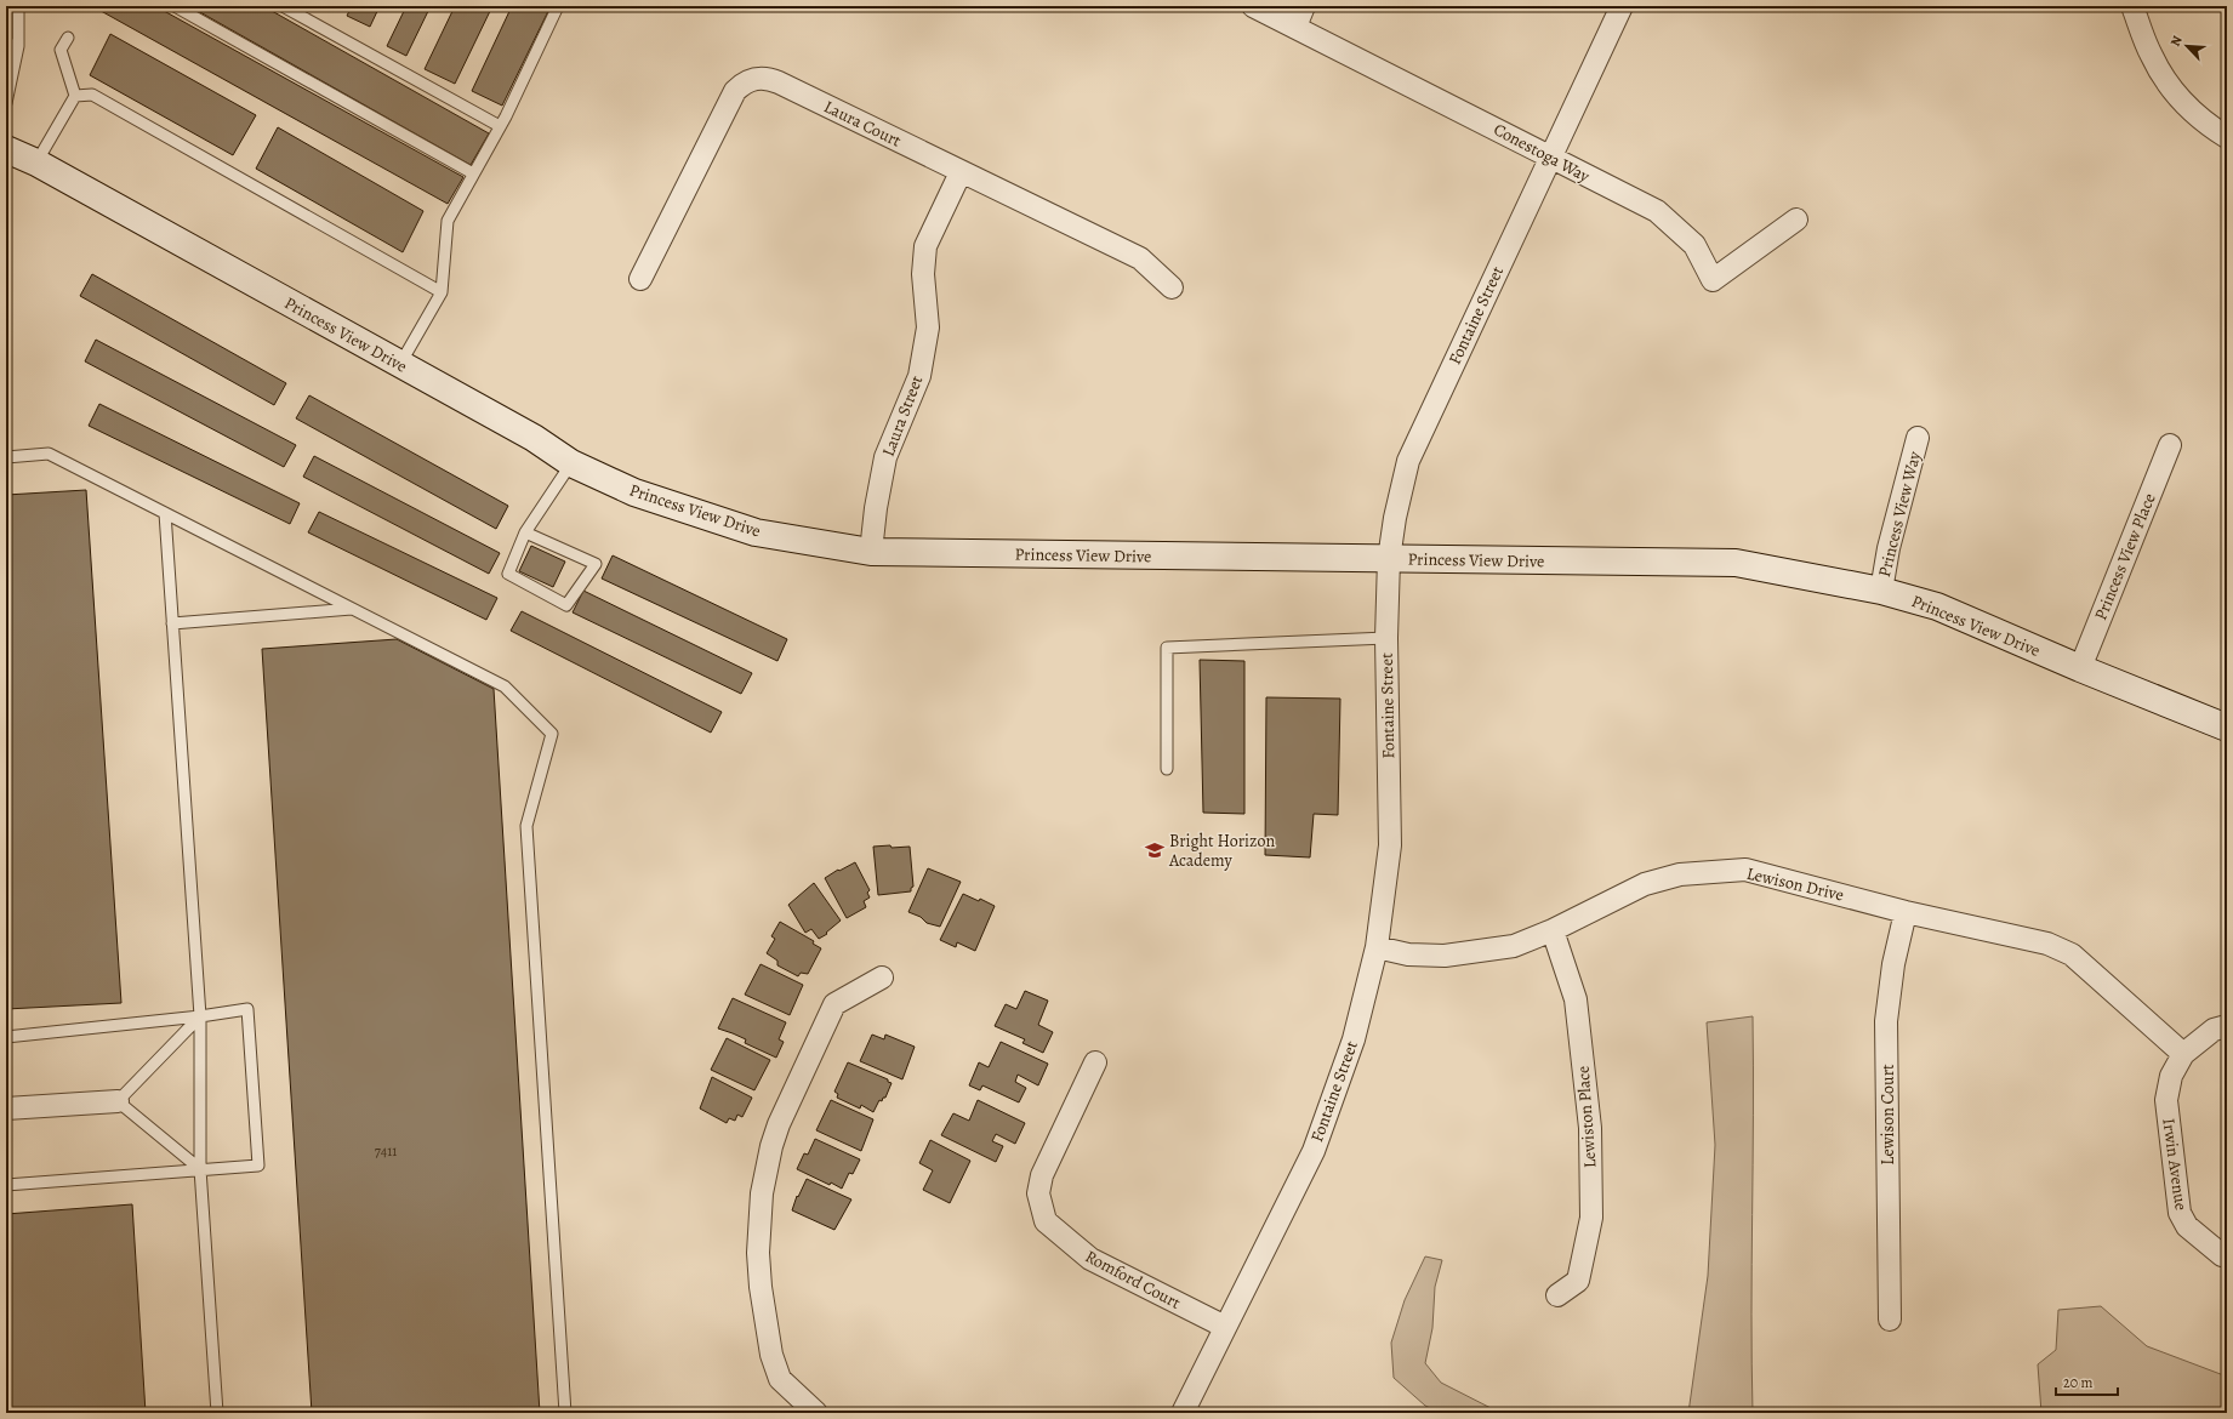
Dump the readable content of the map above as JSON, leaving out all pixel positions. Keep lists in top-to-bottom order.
{
  "streets": {
    "main road": ["Princess View Drive"],
    "street": [
      "Laura Court",
      "Conestoga Way",
      "Fontaine Street",
      "Laura Street",
      "Princess View Way",
      "Princess View Place",
      "Lewison Drive",
      "Lewison Court",
      "Lewiston Place",
      "Irwin Avenue",
      "Romford Court"
    ]
  },
  "crossings": [
    ["Laura Court", "Laura Street"],
    ["Conestoga Way", "Fontaine Street"],
    ["Fontaine Street", "Princess View Drive"],
    ["Fontaine Street", "Lewison Drive"],
    ["Fontaine Street", "Romford Court"],
    ["Princess View Drive", "Laura Street"],
    ["Princess View Drive", "Princess View Way"],
    ["Princess View Drive", "Princess View Place"],
    ["Lewison Drive", "Lewison Court"],
    ["Lewison Drive", "Lewiston Place"],
    ["Lewison Drive", "Irwin Avenue"]
  ],
  "places": {
    "school or university": ["Bright Horizon Academy"]
  },
  "house_numbers": ["7411"],
  "scale_bar": "20 m",
  "north": "top left"
}
